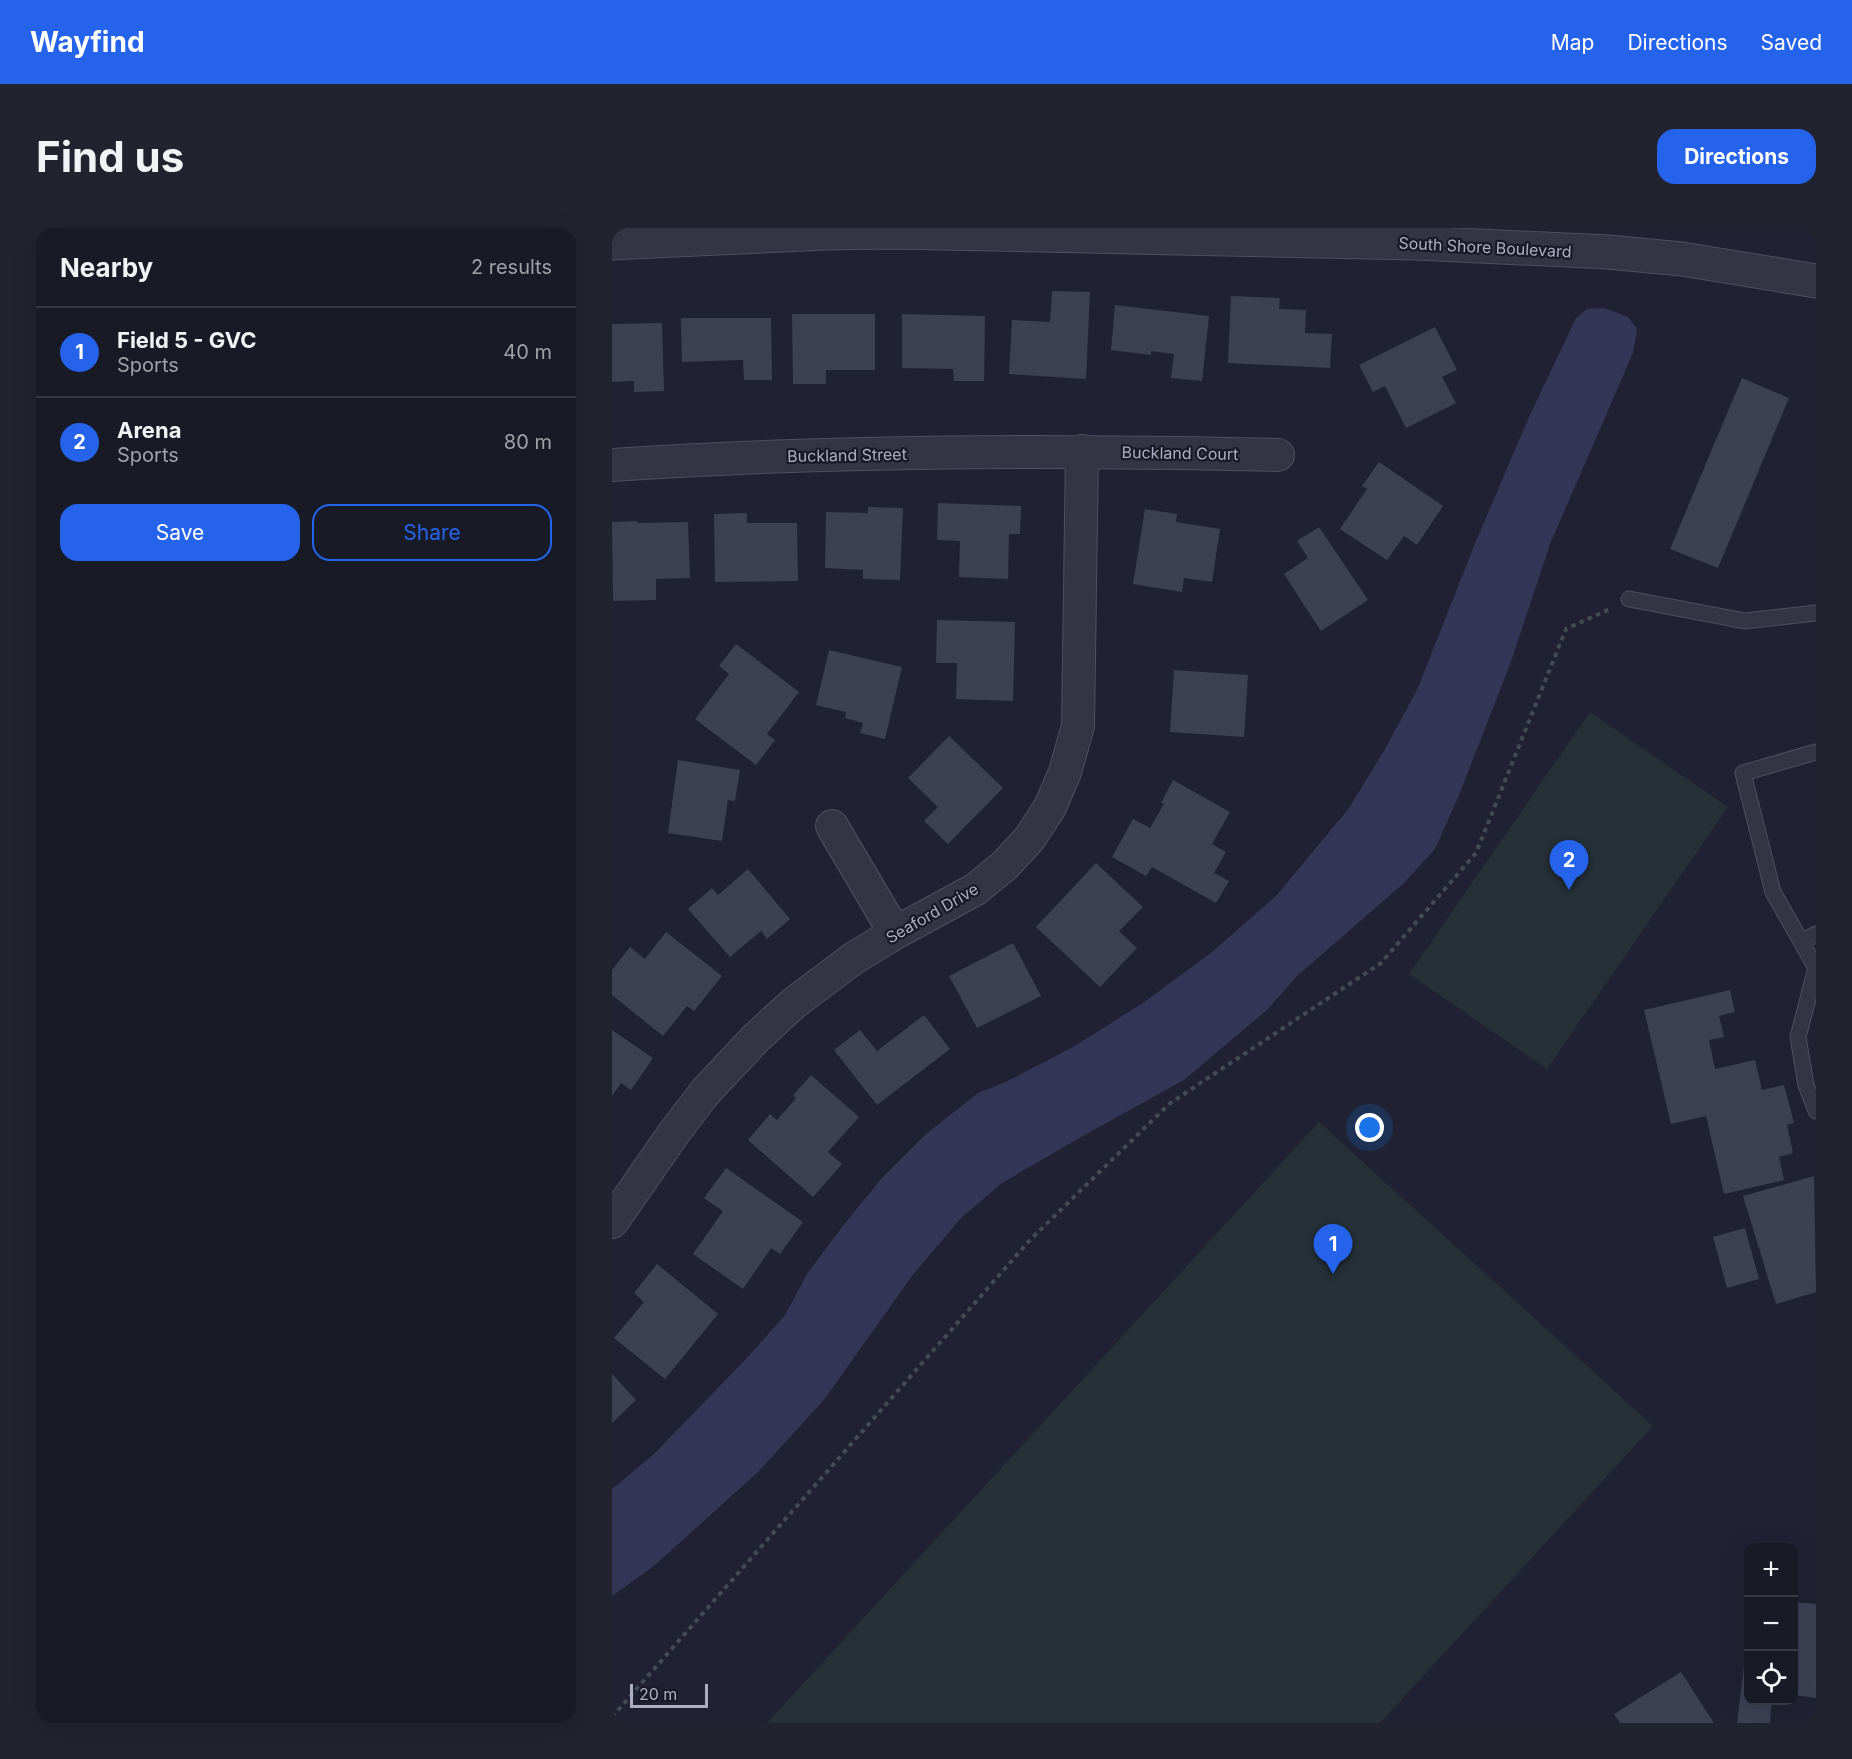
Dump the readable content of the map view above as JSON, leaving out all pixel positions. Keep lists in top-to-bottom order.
{
  "streets": {
    "street": [
      "South Shore Boulevard",
      "Buckland Court",
      "Buckland Street",
      "Seaford Drive"
    ]
  },
  "crossings": [
    ["Buckland Court", "Buckland Street"],
    ["Buckland Court", "Seaford Drive"],
    ["Buckland Street", "Seaford Drive"]
  ],
  "scale_bar": "20 m",
  "page": {
    "header": "Wayfind",
    "nav": ["Map", "Directions", "Saved"],
    "buttons": [
      "Directions",
      ["Save", "Share"]
    ],
    "title": "Find us",
    "heading": ["Nearby", "2 results"],
    "list": [
      {
        "mark": "1",
        "name": "Field 5 - GVC",
        "note": "Sports",
        "value": "40 m"
      },
      {
        "mark": "2",
        "name": "Arena",
        "note": "Sports",
        "value": "80 m"
      }
    ],
    "pins": ["2", "1"],
    "map_buttons": ["+", "−"],
    "scale": "20 m"
  }
}
